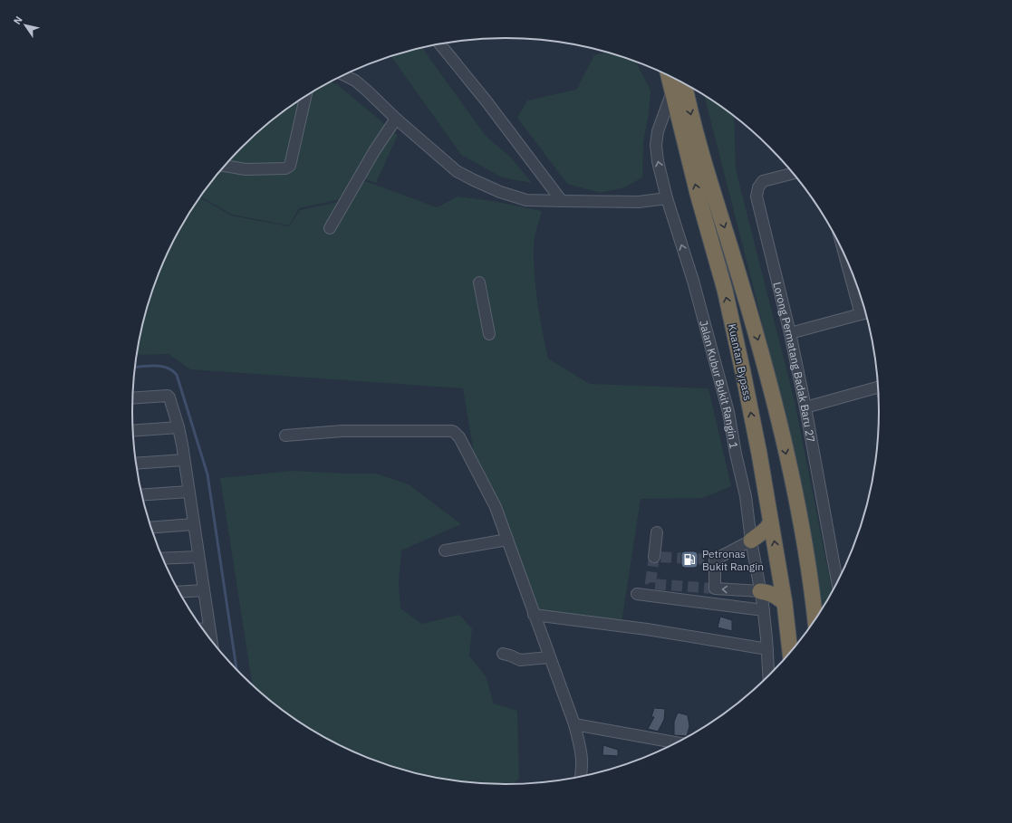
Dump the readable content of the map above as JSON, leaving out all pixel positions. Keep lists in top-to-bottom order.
{
  "streets": {
    "highway": ["Kuantan Bypass"],
    "street": ["Lorong Permatang Badak Baru 27", "Jalan Kubur Bukit Rangin 1"]
  },
  "crossings": [
    ["Kuantan Bypass", "Jalan Kubur Bukit Rangin 1"]
  ],
  "one_way": ["Jalan Kubur Bukit Rangin 1"],
  "places": {
    "fuel station": ["Petronas Bukit Rangin"]
  },
  "north": "top left"
}
